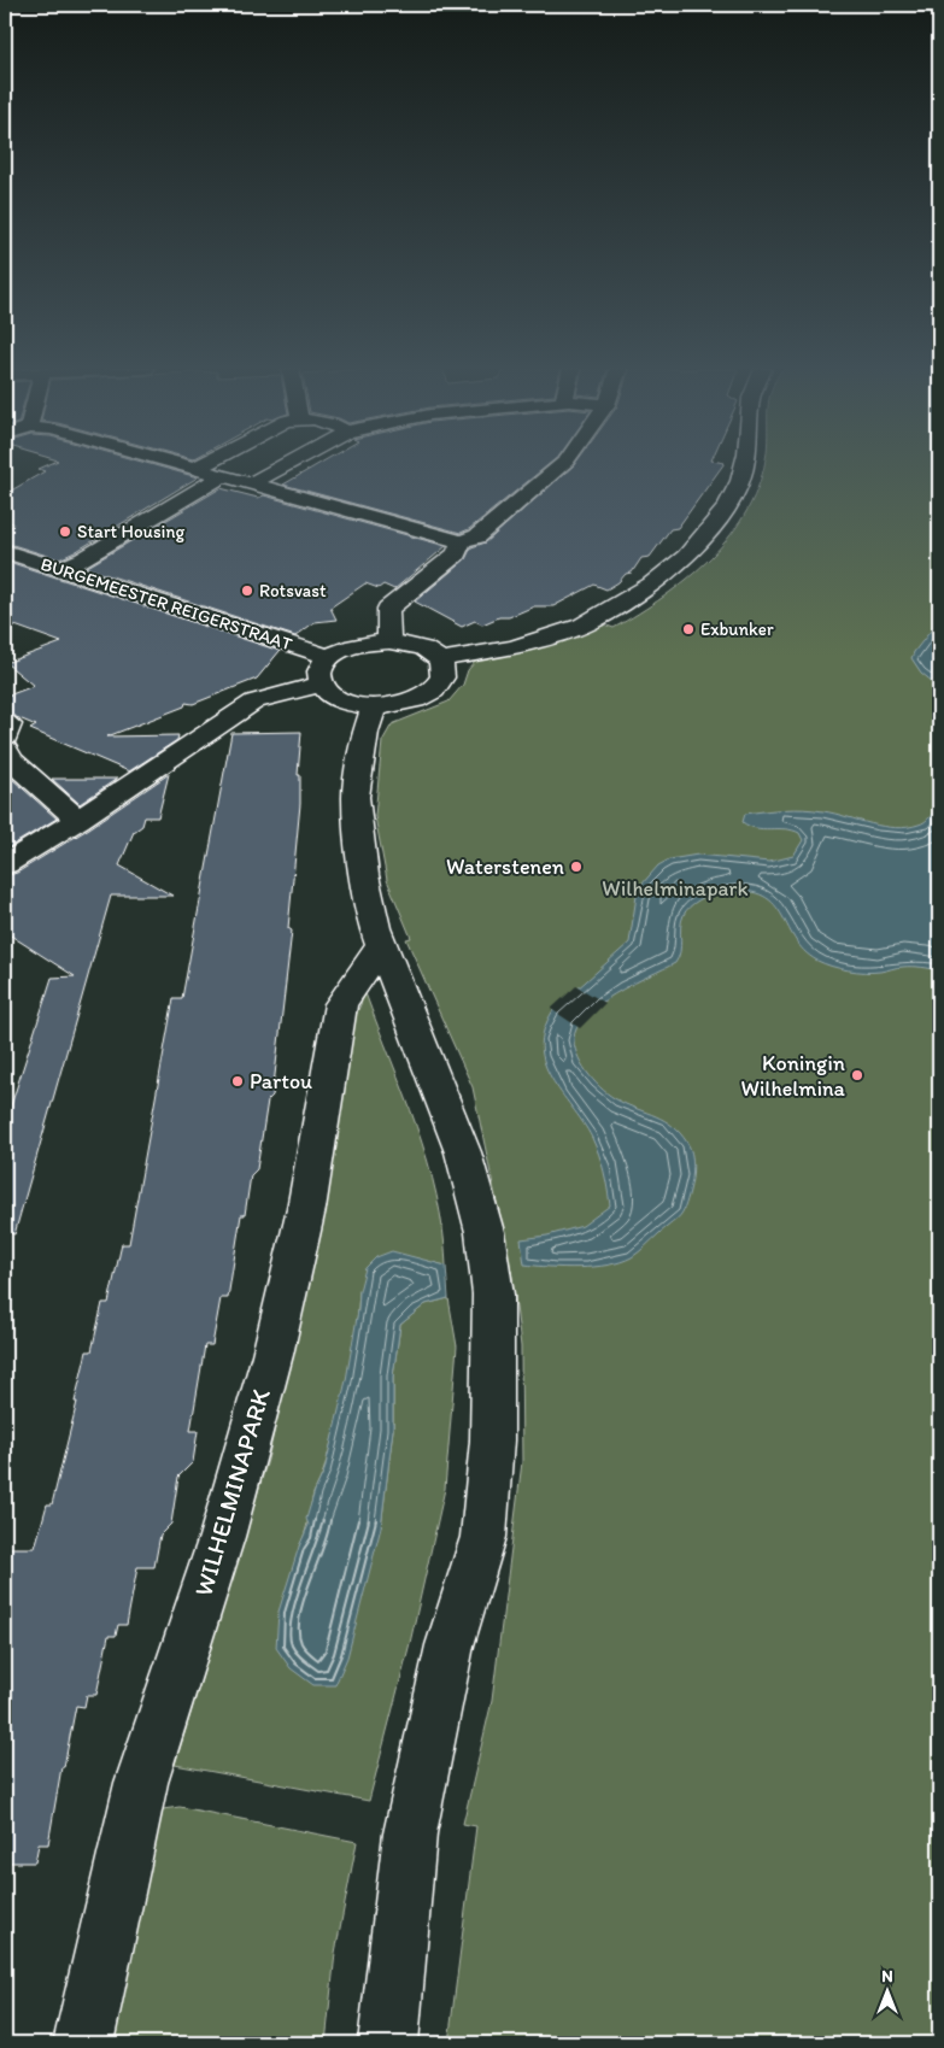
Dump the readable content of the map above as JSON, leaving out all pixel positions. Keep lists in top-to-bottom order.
{
  "streets": {
    "street": ["BURGEMEESTER REIGERSTRAAT", "WILHELMINAPARK"]
  },
  "parks": ["Wilhelminapark"],
  "places": [
    "Start Housing",
    "Rotsvast",
    "Exbunker",
    "Waterstenen",
    "Koningin Wilhelmina",
    "Partou"
  ],
  "north": "top"
}
